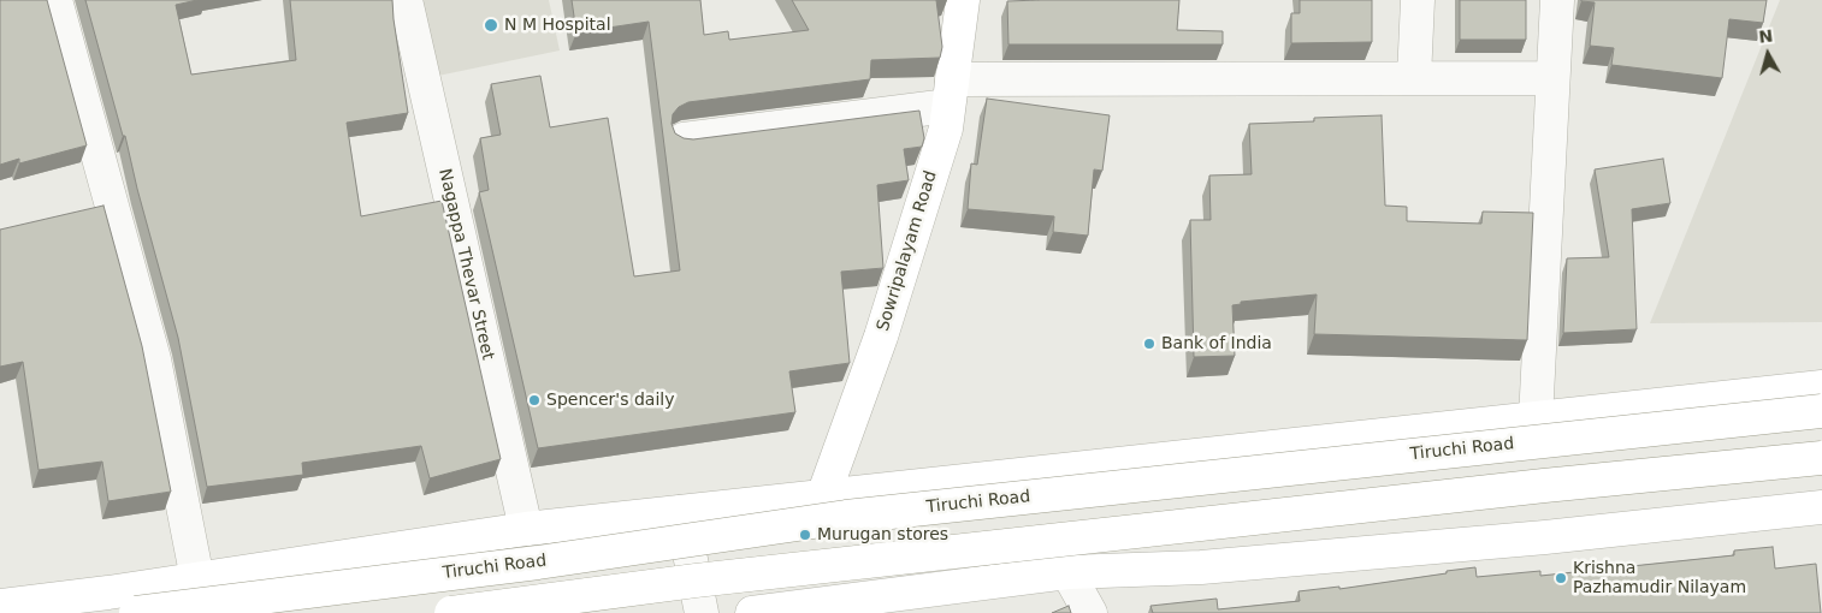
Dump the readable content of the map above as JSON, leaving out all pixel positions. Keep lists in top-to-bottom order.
{
  "streets": {
    "main road": ["Sowripalayam Road", "Tiruchi Road"],
    "street": ["Nagappa Thevar Street"]
  },
  "places": [
    "N M Hospital",
    "Bank of India",
    "Spencer's daily",
    "Murugan stores",
    "Krishna Pazhamudir Nilayam"
  ],
  "north": "top"
}
